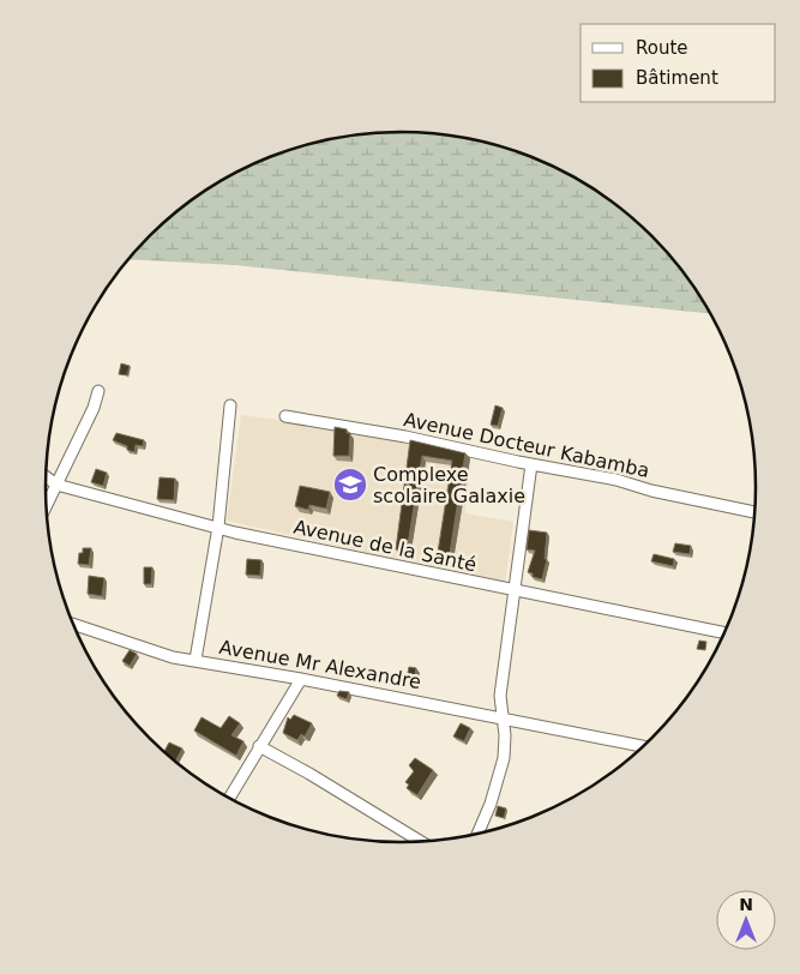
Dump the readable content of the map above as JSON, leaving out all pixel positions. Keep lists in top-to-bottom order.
{
  "streets": {
    "street": ["Avenue Docteur Kabamba", "Avenue de la Santé", "Avenue Mr Alexandre"]
  },
  "crossings": [
    ["Avenue de la Santé", "Avenue Mr Alexandre"]
  ],
  "places": {
    "school or university": ["Complexe scolaire Galaxie"]
  },
  "legend": ["Route", "Bâtiment"],
  "north": "top"
}
